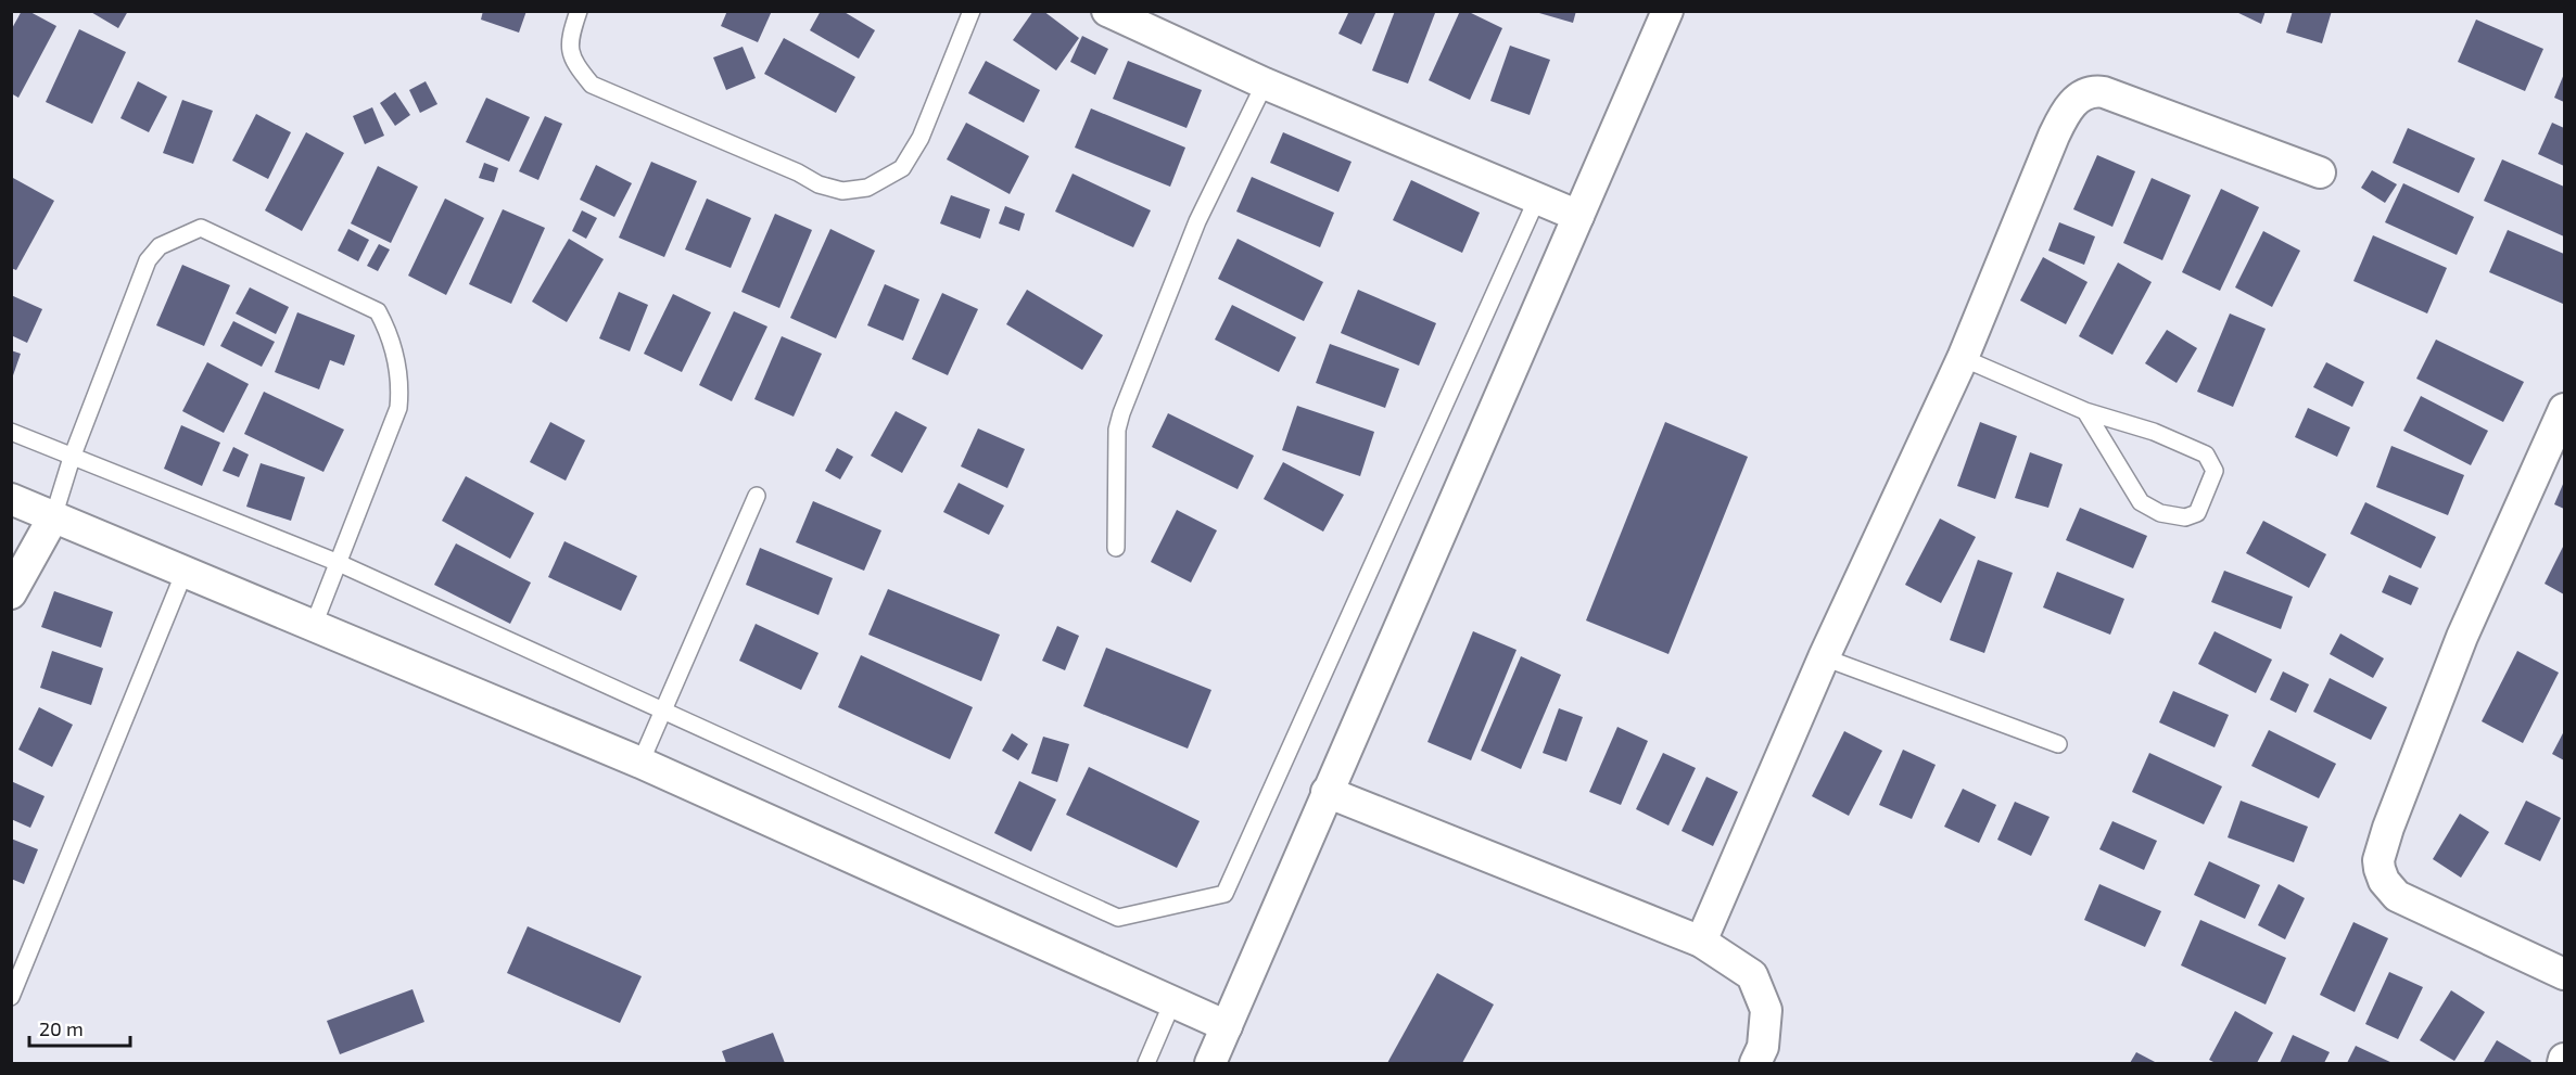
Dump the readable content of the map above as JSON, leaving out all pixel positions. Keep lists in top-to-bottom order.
{
  "scale_bar": "20 m"
}
